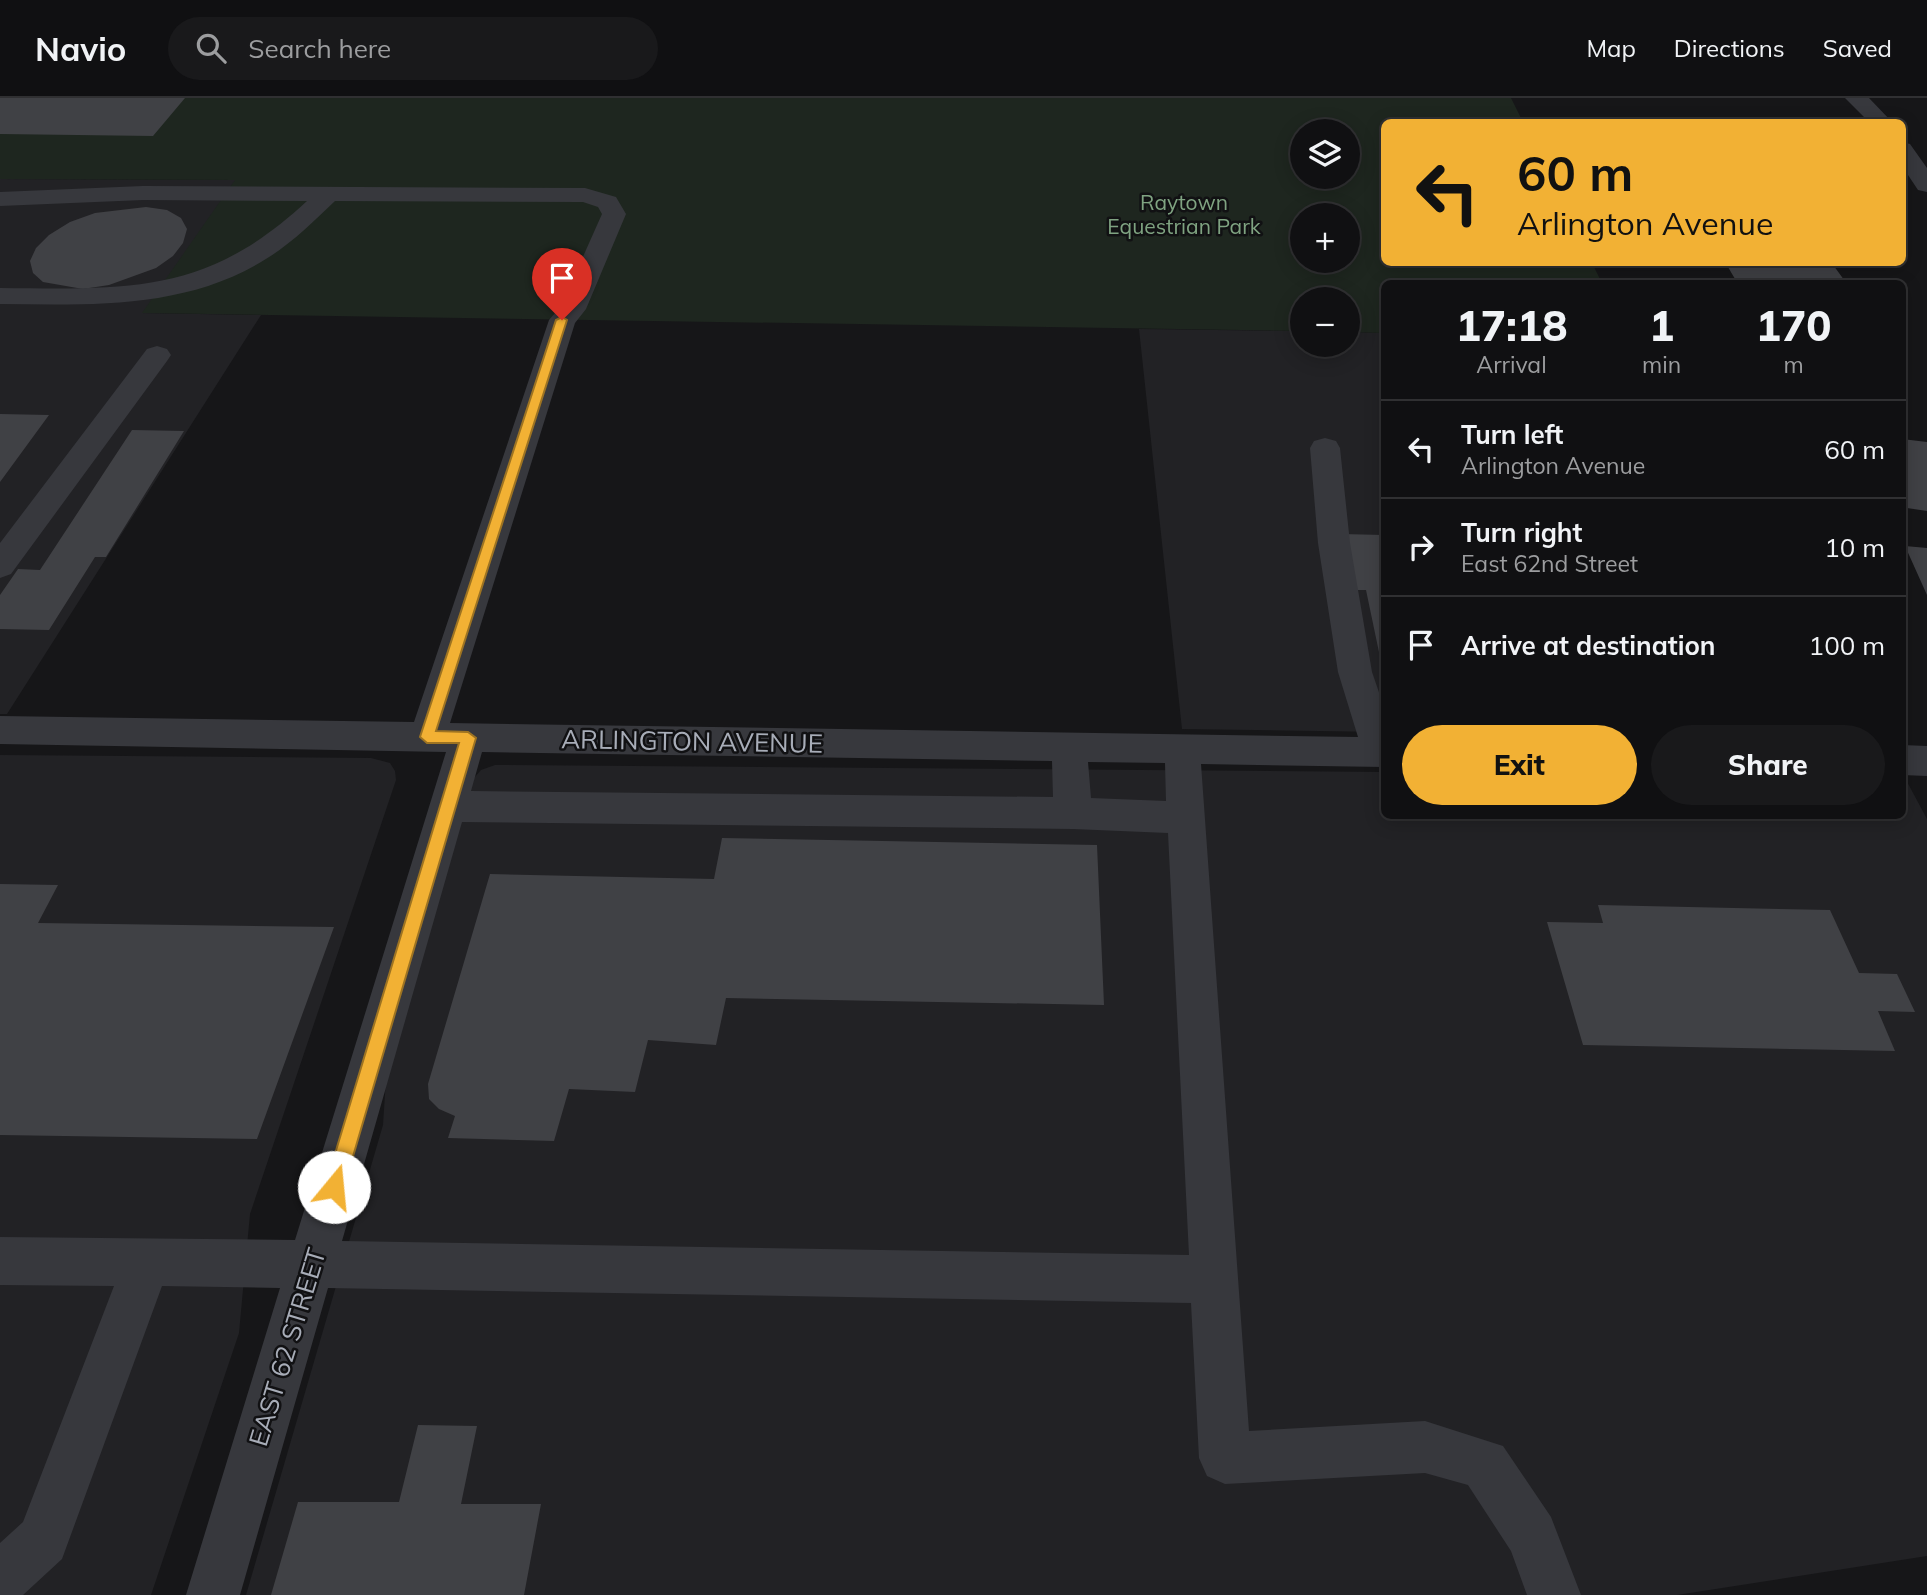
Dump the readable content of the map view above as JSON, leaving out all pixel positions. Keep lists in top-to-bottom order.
{
  "streets": {
    "street": ["ARLINGTON AVENUE", "EAST 62 STREET"]
  },
  "crossings": [
    ["ARLINGTON AVENUE", "EAST 62 STREET"]
  ],
  "parks": ["Raytown Equestrian Park"],
  "page": {
    "header": "Navio",
    "search": "Search here",
    "nav": ["Map", "Directions", "Saved"],
    "map_buttons": ["+", "−"],
    "turn": ["60 m", "Arlington Avenue"],
    "eta": [
      "17:18",
      "Arrival",
      "1",
      "min",
      "170",
      "m"
    ],
    "list": [
      {
        "name": "Turn left",
        "note": "Arlington Avenue",
        "value": "60 m"
      },
      {
        "name": "Turn right",
        "note": "East 62nd Street",
        "value": "10 m"
      },
      {
        "name": "Arrive at destination",
        "value": "100 m"
      }
    ],
    "buttons": ["Exit", "Share"]
  }
}
